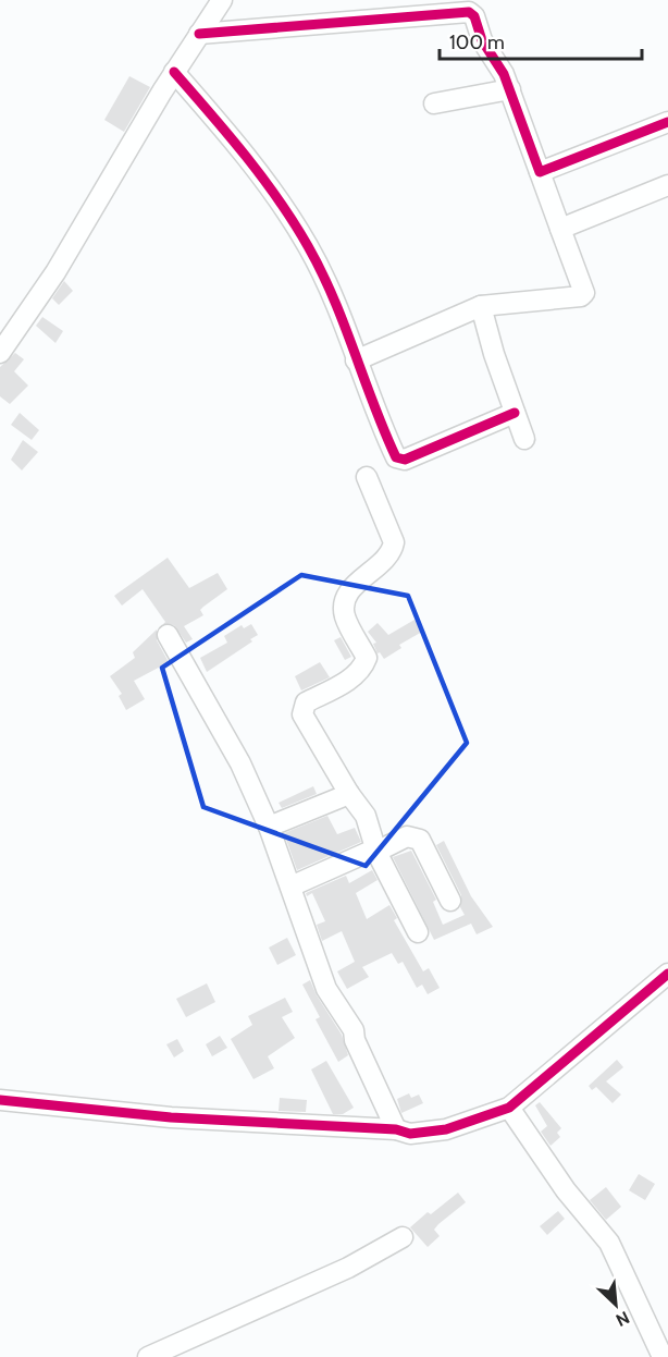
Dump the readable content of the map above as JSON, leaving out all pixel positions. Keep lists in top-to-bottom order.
{
  "scale_bar": "100 m",
  "north": "bottom right"
}
